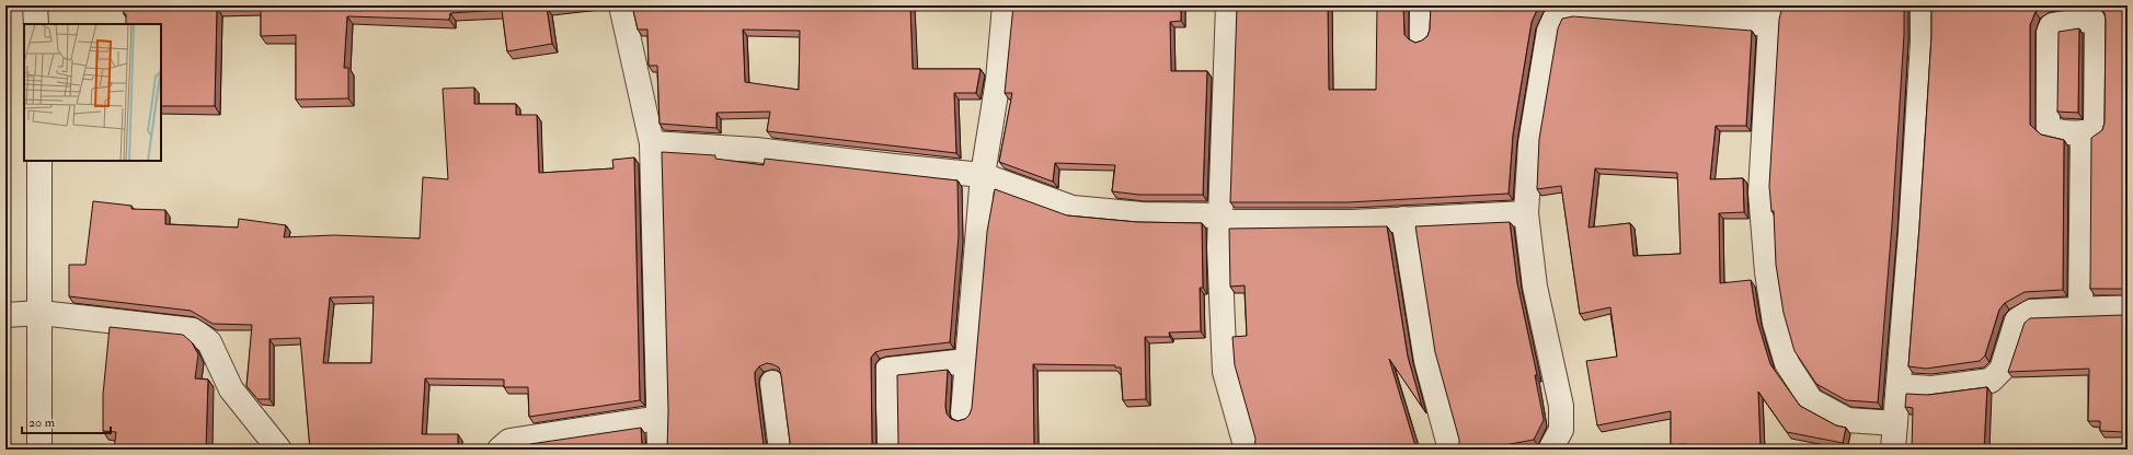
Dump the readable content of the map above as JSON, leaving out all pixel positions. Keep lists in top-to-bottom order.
{
  "scale_bar": "20 m"
}
